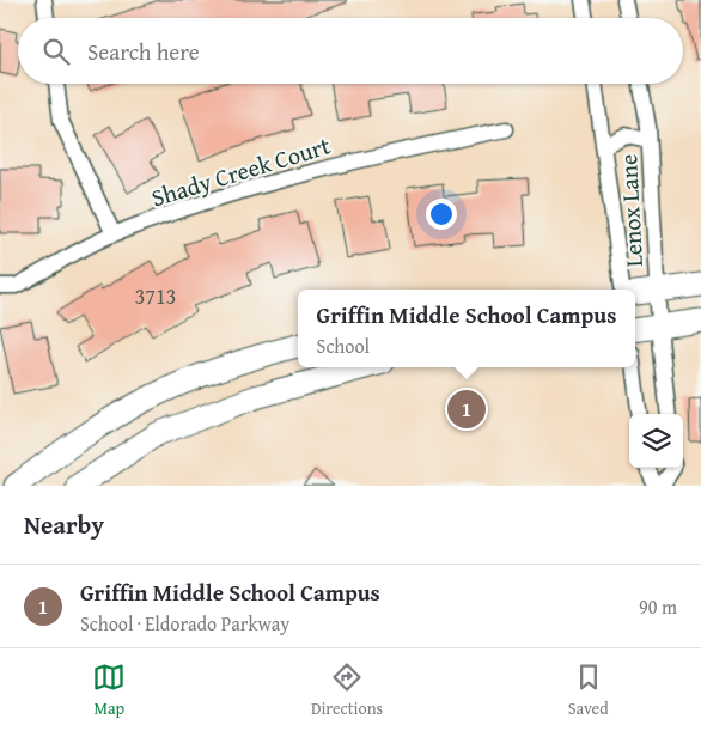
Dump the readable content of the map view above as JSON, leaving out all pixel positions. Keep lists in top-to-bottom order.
{
  "streets": {
    "street": ["Shady Creek Court", "Lenox Lane"]
  },
  "house_numbers": ["3713"],
  "page": {
    "search": "Search here",
    "popup": ["Griffin Middle School Campus", "School"],
    "pins": "1",
    "heading": "Nearby",
    "list": [
      {
        "mark": "1",
        "name": "Griffin Middle School Campus",
        "note": "School · Eldorado Parkway",
        "value": "90 m"
      }
    ],
    "nav": ["Map", "Directions", "Saved"]
  }
}
